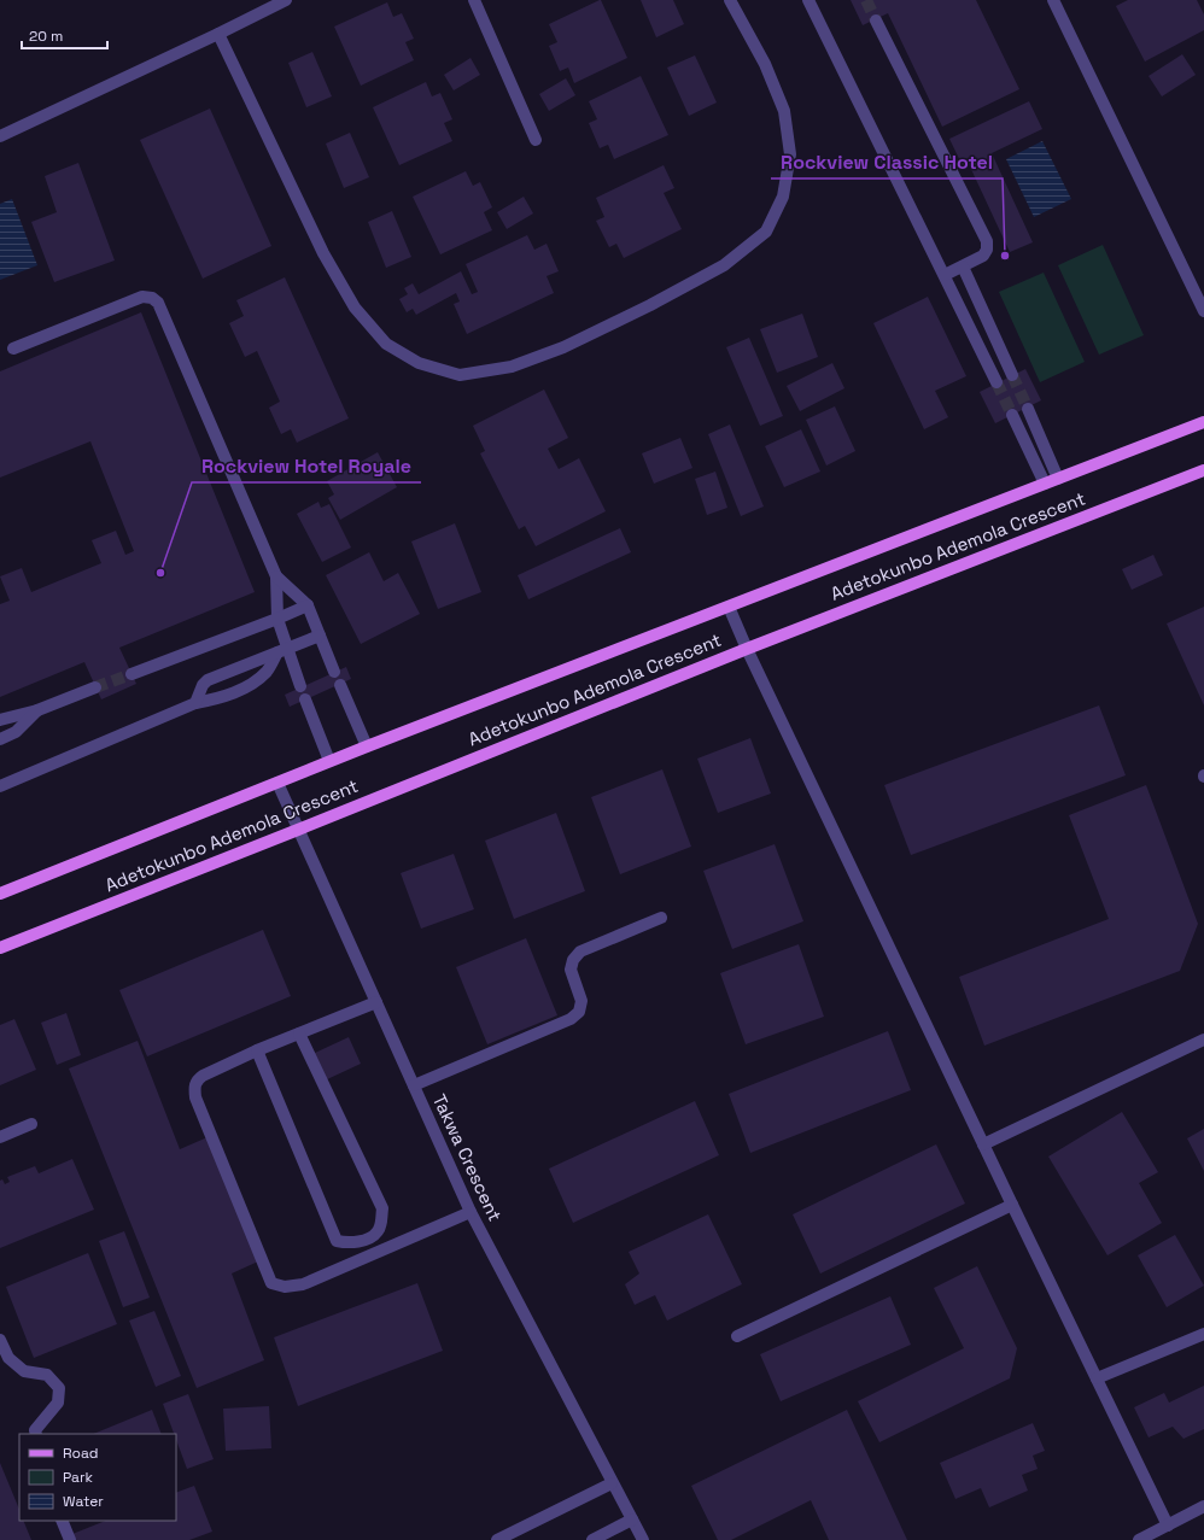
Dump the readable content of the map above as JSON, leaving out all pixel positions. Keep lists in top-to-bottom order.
{
  "streets": {
    "main road": ["Adetokunbo Ademola Crescent"],
    "street": ["Takwa Crescent"]
  },
  "crossings": [
    ["Adetokunbo Ademola Crescent", "Takwa Crescent"]
  ],
  "places": ["Rockview Classic Hotel", "Rockview Hotel Royale"],
  "legend": ["Road", "Park", "Water"],
  "scale_bar": "20 m"
}
